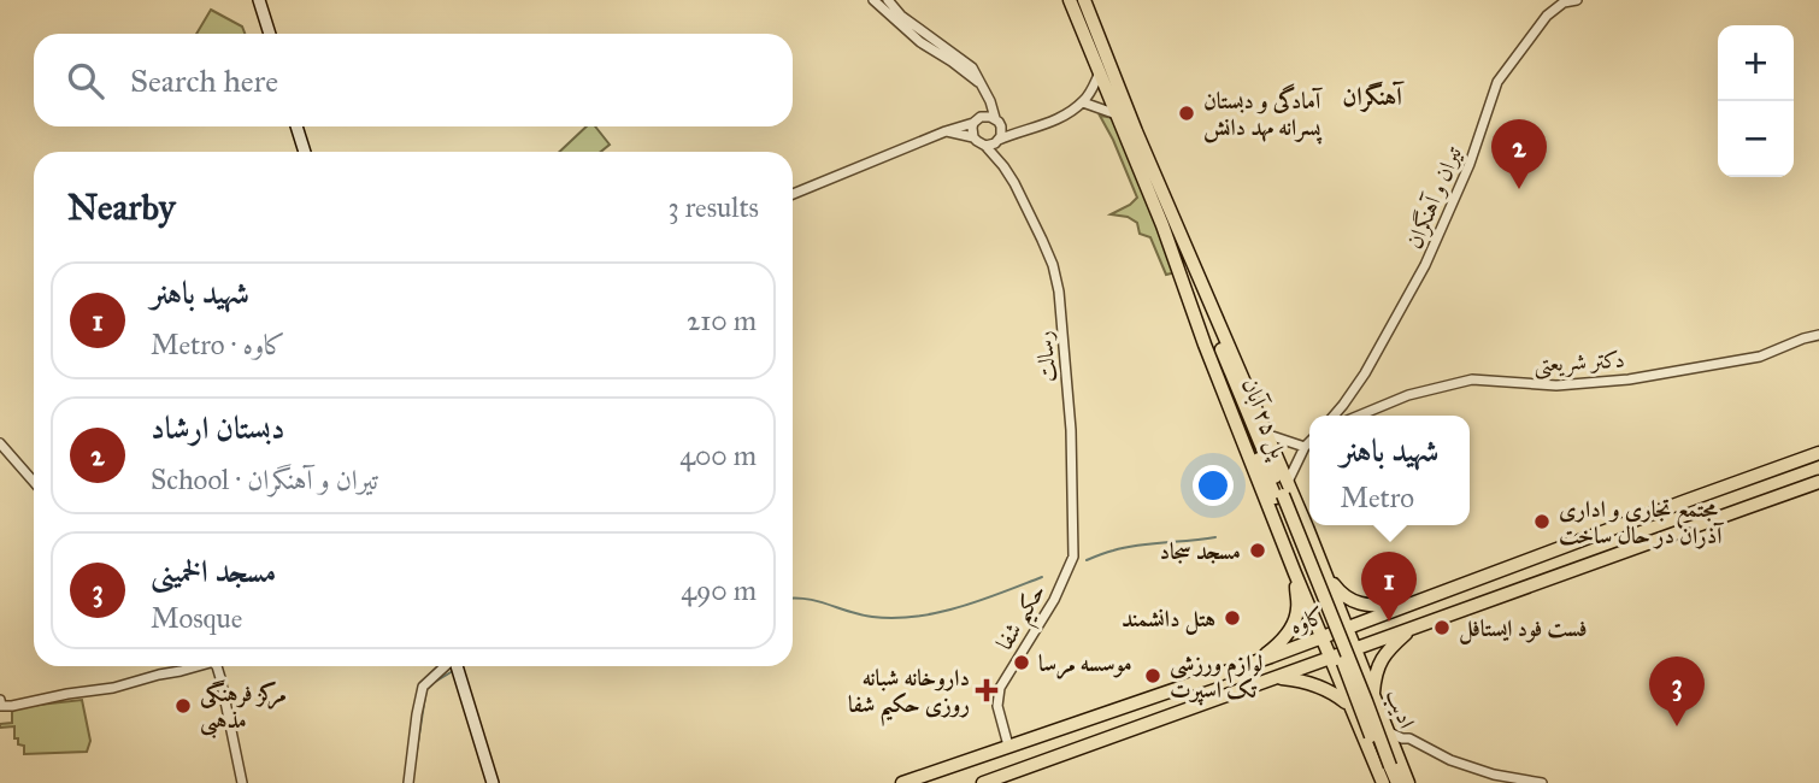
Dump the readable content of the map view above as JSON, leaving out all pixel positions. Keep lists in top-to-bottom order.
{
  "streets": {
    "main road": ["پل ۲۵ آبان", "کاوه", "ادیب"],
    "street": [
      "تیران و آهنگران",
      "رسالت",
      "دکتر شریعتی",
      "حکیم شفا"
    ]
  },
  "crossings": [
    ["رسالت", "حکیم شفا"],
    ["پل ۲۵ آبان", "ادیب"],
    ["حکیم شفا", "کاوه"],
    ["کاوه", "ادیب"]
  ],
  "districts": ["آهنگران"],
  "places": {
    "other": [
      "آمادگی و دبستان پسرانه مهد دانش",
      "مجتمع تجاری و اداری آذران در حال ساخت",
      "مسجد سجاد",
      "هتل دانشمند",
      "فست فود ایستافل",
      "موسسه مرسا",
      "لوازم ورزشی تک اسپرت",
      "مرکز فرهنگی مذهبی"
    ],
    "health": ["داروخانه شبانه‌ روزی حکیم شفا"]
  },
  "page": {
    "map_buttons": ["+", "−"],
    "search": "Search here",
    "pins": ["2", "1", "3"],
    "heading": ["Nearby", "3 results"],
    "list": [
      {
        "mark": "1",
        "name": "شهید باهنر",
        "note": "Metro · کاوه",
        "value": "210 m"
      },
      {
        "mark": "2",
        "name": "دبستان ارشاد",
        "note": "School · تیران و آهنگران",
        "value": "400 m"
      },
      {
        "mark": "3",
        "name": "مسجد الخمینی",
        "note": "Mosque",
        "value": "490 m"
      }
    ],
    "popup": ["شهید باهنر", "Metro"]
  }
}
